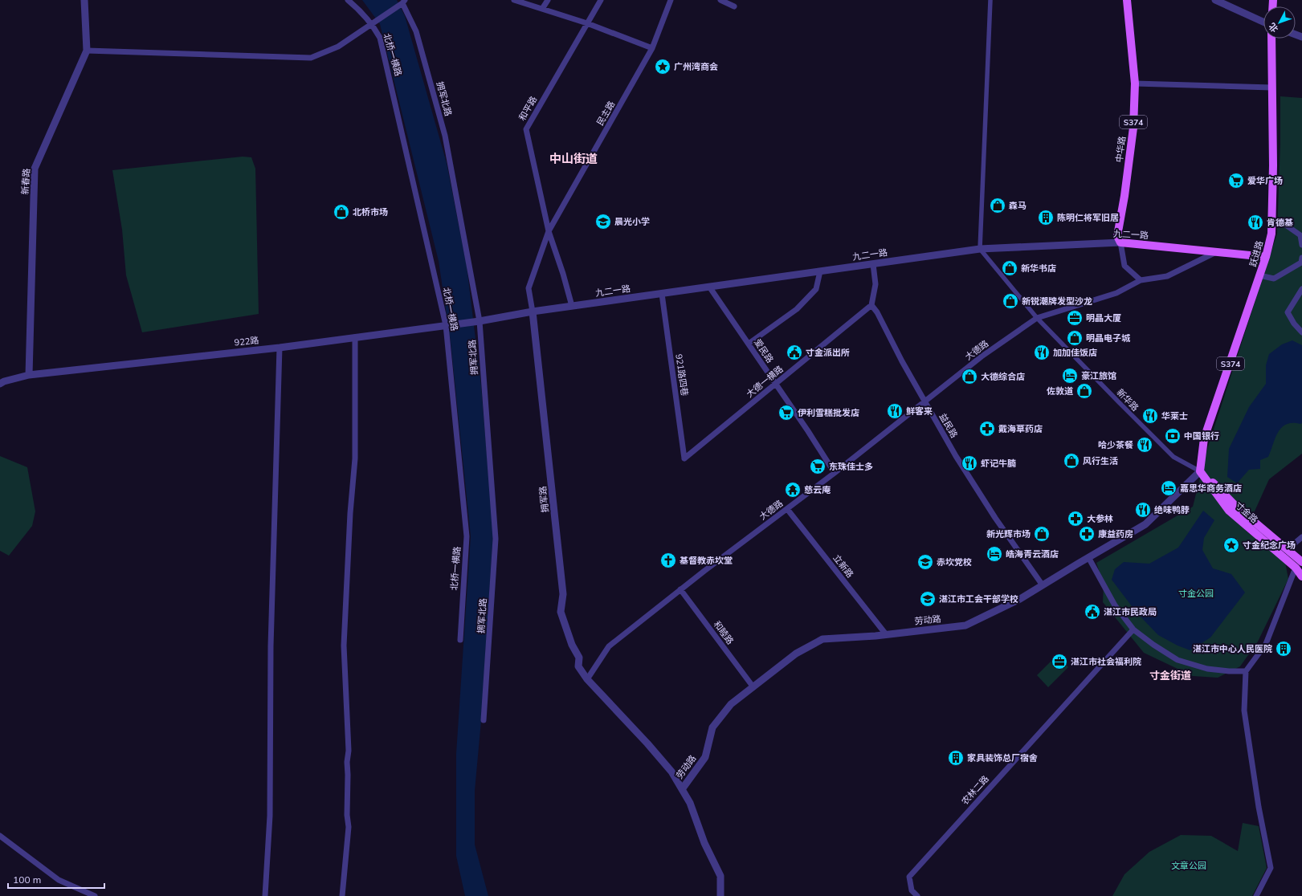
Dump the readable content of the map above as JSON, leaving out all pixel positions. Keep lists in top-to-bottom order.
{
  "streets": {
    "main road": [
      "S374",
      "中华路",
      "九二一路",
      "跃进路",
      "寸金路"
    ],
    "street": [
      "北桥一横路",
      "拥军北路",
      "和平路",
      "民主路",
      "新春路",
      "922路",
      "大德路",
      "爱民路",
      "921路四巷",
      "大德一横路",
      "新华路",
      "益民路",
      "拥军路",
      "立新路",
      "劳动路",
      "和睦路",
      "农林二路"
    ]
  },
  "crossings": [
    ["北桥一横路", "922路"],
    ["拥军北路", "九二一路"],
    ["拥军北路", "922路"],
    ["和平路", "民主路"],
    ["和平路", "九二一路"],
    ["中华路", "九二一路"],
    ["新春路", "922路"],
    ["九二一路", "跃进路"],
    ["九二一路", "922路"],
    ["九二一路", "爱民路"],
    ["九二一路", "921路四巷"],
    ["九二一路", "新华路"],
    ["九二一路", "拥军路"],
    ["跃进路", "新华路"],
    ["跃进路", "寸金路"],
    ["跃进路", "劳动路"],
    ["大德路", "爱民路"],
    ["大德路", "新华路"],
    ["大德路", "益民路"],
    ["大德路", "拥军路"],
    ["大德路", "立新路"],
    ["大德路", "和睦路"],
    ["爱民路", "大德一横路"],
    ["921路四巷", "大德一横路"],
    ["大德一横路", "益民路"],
    ["新华路", "寸金路"],
    ["新华路", "劳动路"],
    ["益民路", "劳动路"],
    ["拥军路", "劳动路"],
    ["寸金路", "劳动路"],
    ["立新路", "劳动路"],
    ["劳动路", "和睦路"]
  ],
  "districts": ["中山街道", "寸金街道"],
  "parks": ["寸金公园", "文章公园"],
  "places": {
    "place": ["广州湾商会", "寸金纪念广场"],
    "supermarket": ["爱华广场", "伊利雪糕批发店", "东珠佳士多"],
    "shop": [
      "森马",
      "北桥市场",
      "新华书店",
      "新锐潮牌发型沙龙",
      "明晶电子城",
      "大德综合店",
      "佐敦道",
      "风行生活",
      "新光辉市场"
    ],
    "building": ["陈明仁将军旧居", "湛江市中心人民医院", "家具装饰总厂宿舍"],
    "school or university": ["晨光小学", "赤坎党校", "湛江市工会干部学校"],
    "restaurant": [
      "肯德基",
      "加加佳饭店",
      "鲜客来",
      "华莱士",
      "哈少茶餐",
      "虾记牛腩",
      "绝味鸭脖"
    ],
    "office": ["明晶大厦", "湛江市社会福利院"],
    "public building": ["寸金派出所", "湛江市民政局"],
    "hotel": ["豪江旅馆", "嘉思华商务酒店", "皓海青云酒店"],
    "pharmacy": ["戴海草药店", "大参林", "康益药房"],
    "bank": ["中国银行"],
    "temple": ["慈云庵"],
    "church": ["基督教赤坎堂"]
  },
  "scale_bar": "100 m",
  "north": "bottom left"
}
